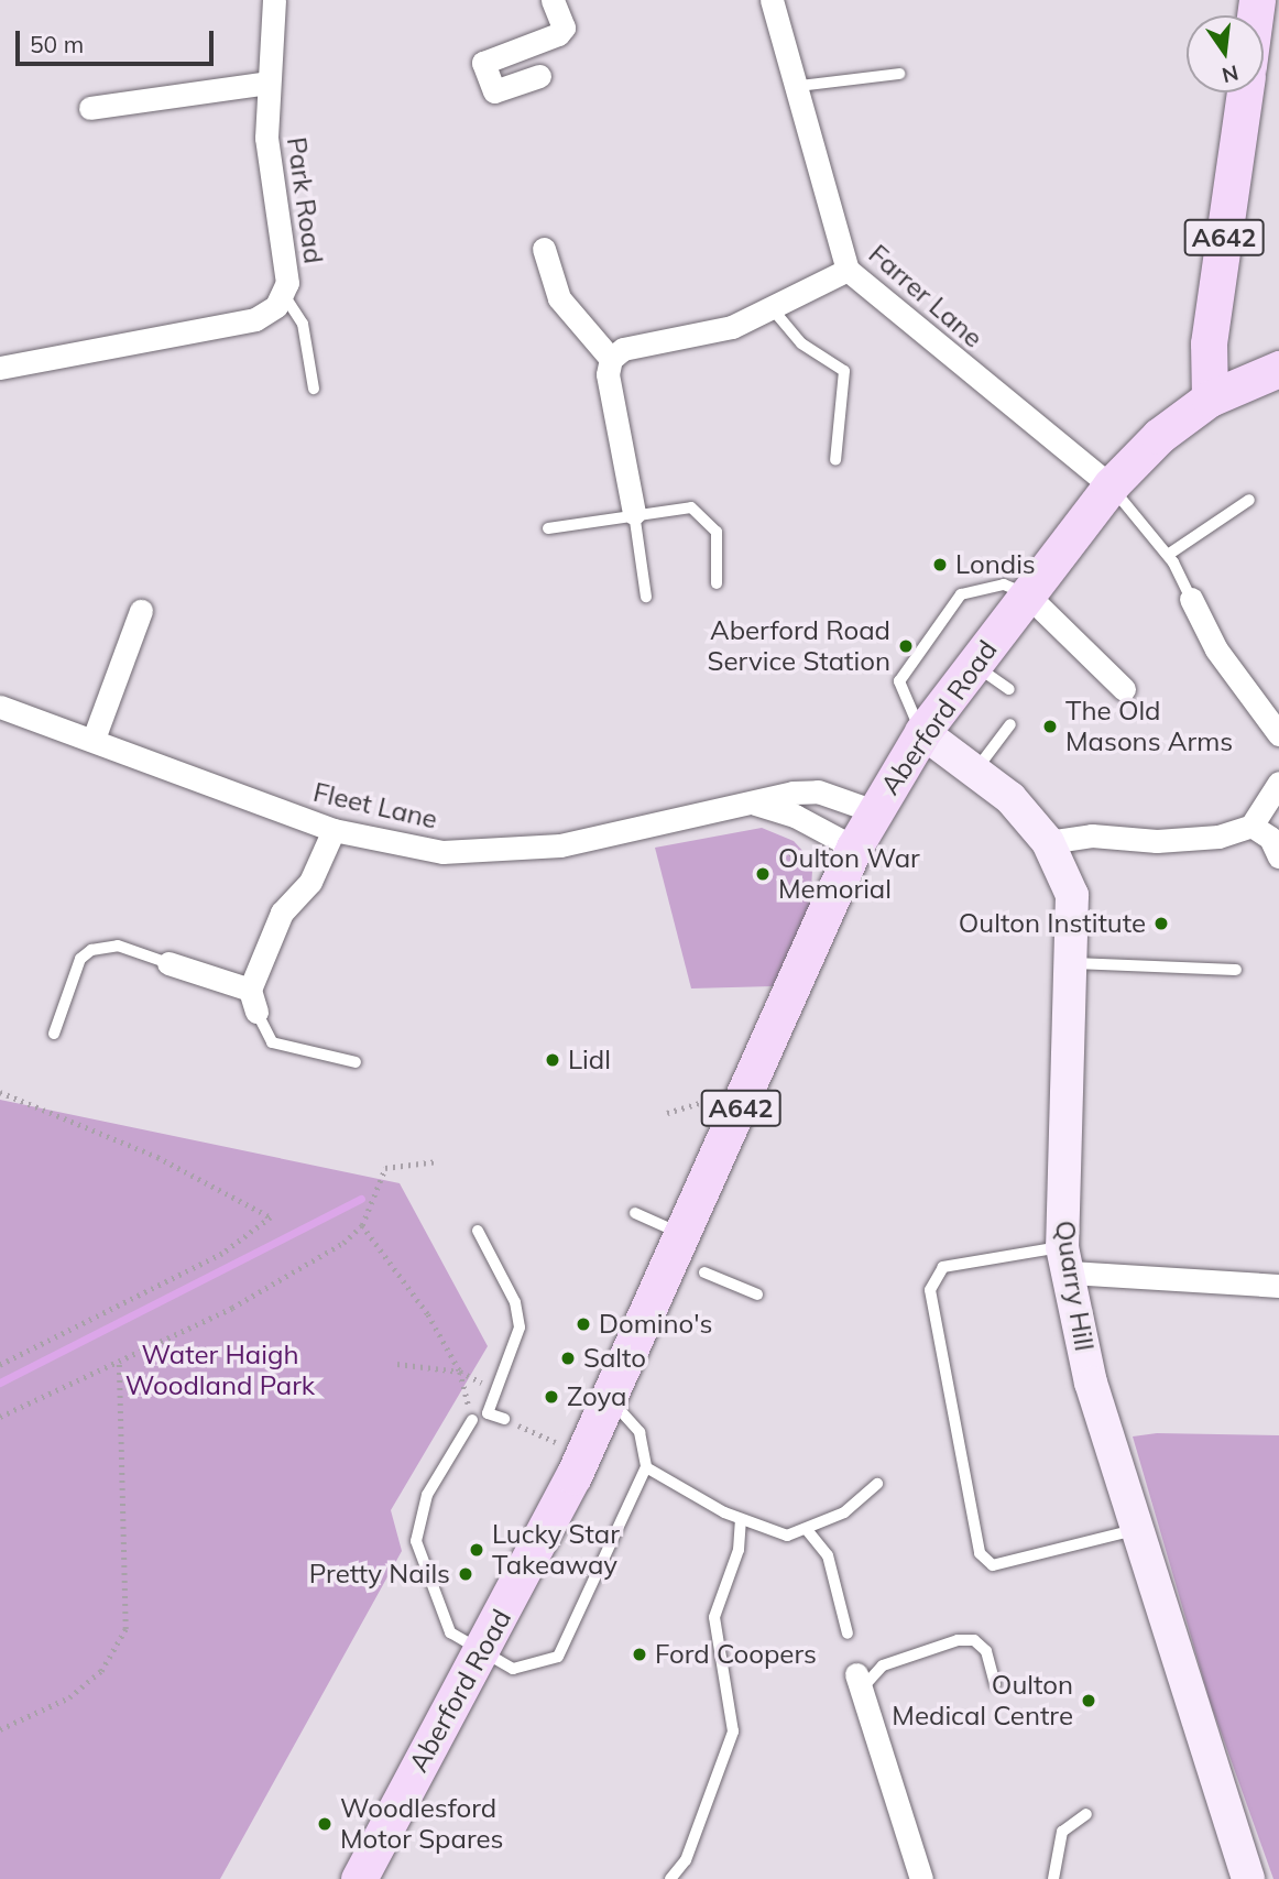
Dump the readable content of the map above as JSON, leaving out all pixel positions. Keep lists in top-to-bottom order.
{
  "streets": {
    "main road": ["A642", "Aberford Road"],
    "street": [
      "Park Road",
      "Farrer Lane",
      "Fleet Lane",
      "Quarry Hill"
    ]
  },
  "crossings": [
    ["A642", "Aberford Road"],
    ["Farrer Lane", "Aberford Road"],
    ["Aberford Road", "Fleet Lane"],
    ["Aberford Road", "Quarry Hill"]
  ],
  "parks": ["Water Haigh Woodland Park"],
  "places": [
    "Londis",
    "Aberford Road Service Station",
    "The Old Masons Arms",
    "Oulton War Memorial",
    "Oulton Institute",
    "Lidl",
    "Domino's",
    "Salto",
    "Zoya",
    "Lucky Star Takeaway",
    "Pretty Nails",
    "Ford Coopers",
    "Oulton Medical Centre",
    "Woodlesford Motor Spares"
  ],
  "scale_bar": "50 m",
  "north": "bottom"
}
